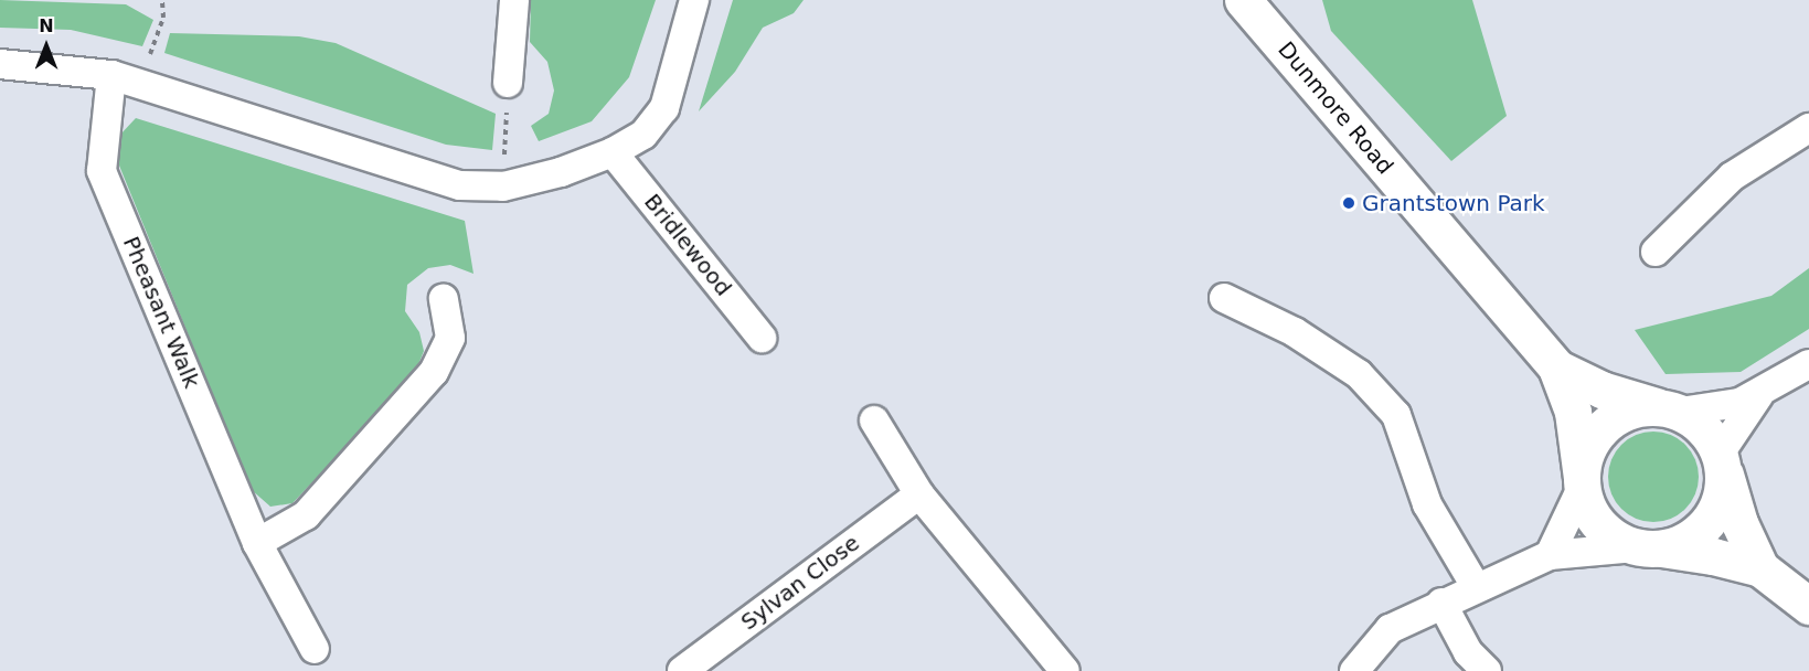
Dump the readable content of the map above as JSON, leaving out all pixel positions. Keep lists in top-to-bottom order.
{
  "streets": {
    "main road": ["Dunmore Road"],
    "street": ["Bridlewood", "Pheasant Walk", "Sylvan Close"]
  },
  "places": ["Grantstown Park"],
  "north": "top"
}
